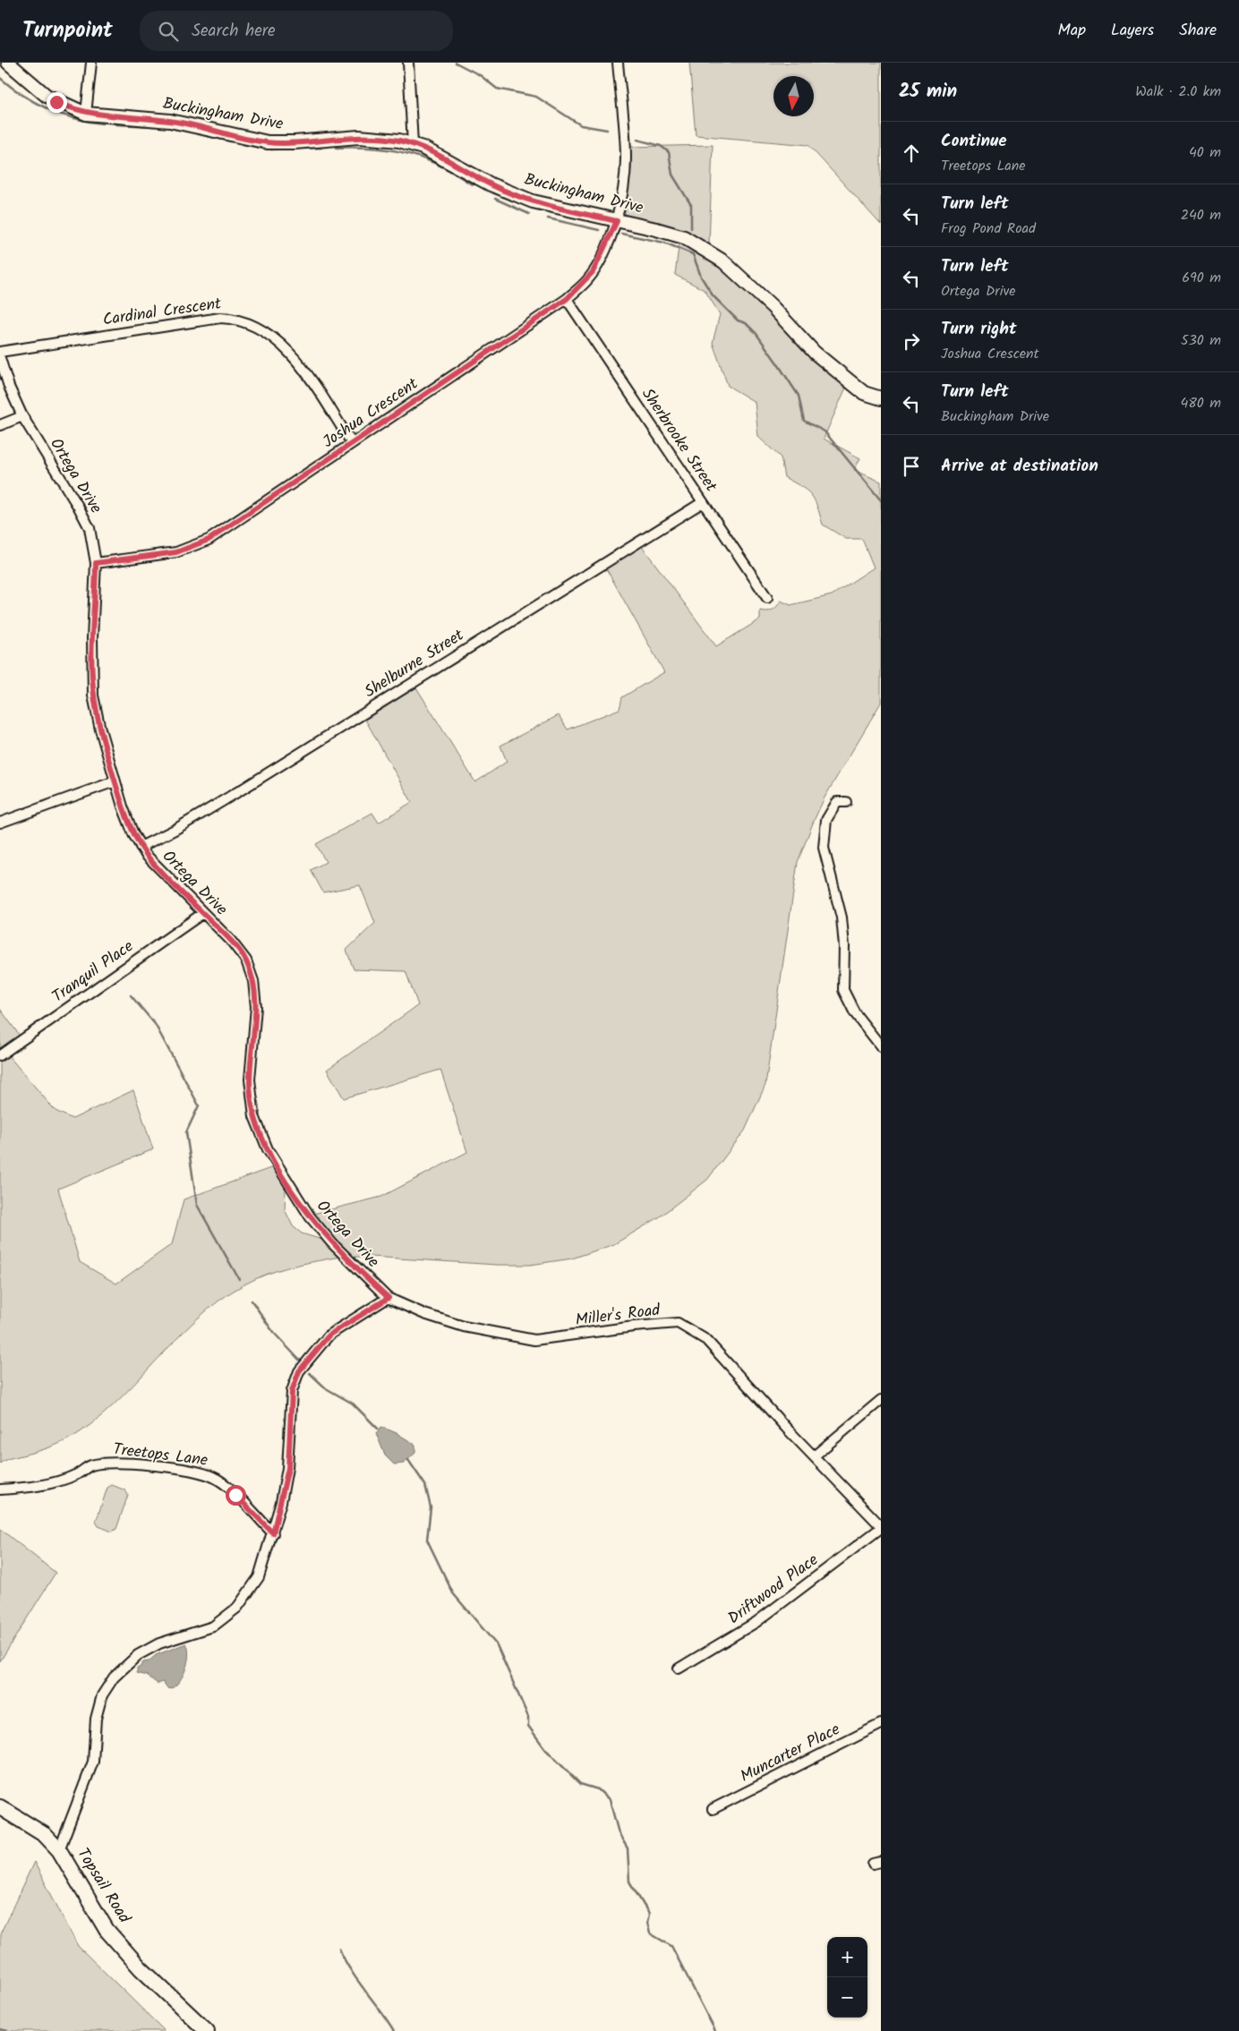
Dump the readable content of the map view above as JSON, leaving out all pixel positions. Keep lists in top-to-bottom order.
{
  "streets": {
    "main road": ["Topsail Road"],
    "street": [
      "Buckingham Drive",
      "Cardinal Crescent",
      "Joshua Crescent",
      "Sherbrooke Street",
      "Ortega Drive",
      "Shelburne Street",
      "Tranquil Place",
      "Miller's Road",
      "Treetops Lane",
      "Driftwood Place",
      "Muncarter Place"
    ]
  },
  "crossings": [
    ["Buckingham Drive", "Joshua Crescent"],
    ["Cardinal Crescent", "Joshua Crescent"],
    ["Joshua Crescent", "Sherbrooke Street"],
    ["Joshua Crescent", "Ortega Drive"],
    ["Sherbrooke Street", "Shelburne Street"],
    ["Ortega Drive", "Shelburne Street"],
    ["Ortega Drive", "Tranquil Place"],
    ["Ortega Drive", "Miller's Road"],
    ["Miller's Road", "Driftwood Place"]
  ],
  "north": "bottom",
  "page": {
    "header": "Turnpoint",
    "search": "Search here",
    "nav": ["Map", "Layers", "Share"],
    "heading": ["25 min", "Walk · 2.0 km"],
    "list": [
      ["Continue", "Treetops Lane", "40 m"],
      ["Turn left", "Frog Pond Road", "240 m"],
      ["Turn left", "Ortega Drive", "690 m"],
      ["Turn right", "Joshua Crescent", "530 m"],
      ["Turn left", "Buckingham Drive", "480 m"],
      "Arrive at destination"
    ],
    "map_buttons": ["+", "−"]
  }
}
